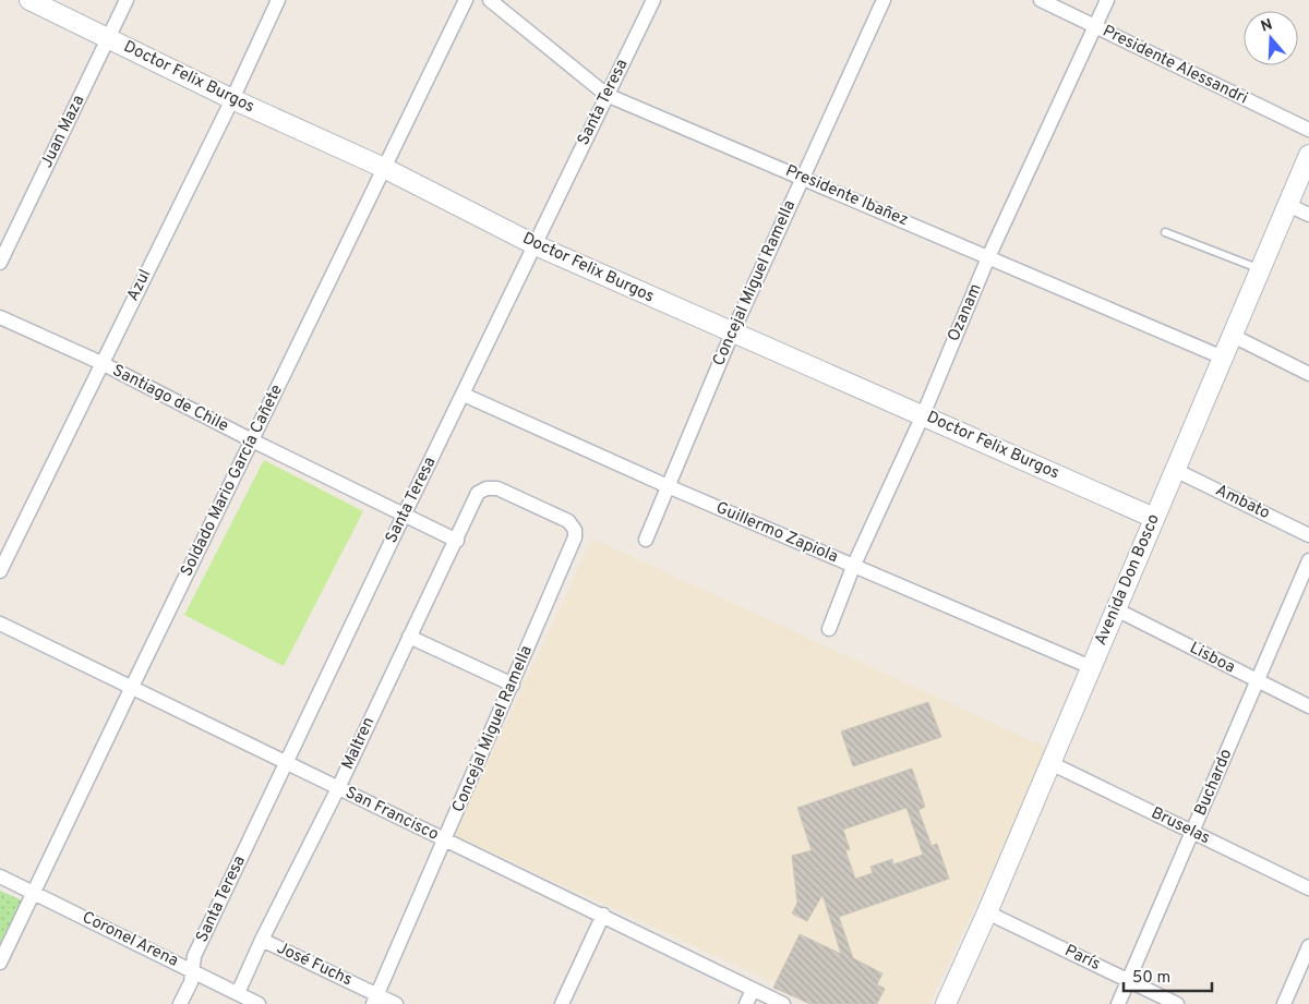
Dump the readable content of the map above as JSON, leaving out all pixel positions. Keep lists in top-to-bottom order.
{
  "streets": {
    "street": [
      "Presidente Alessandri",
      "Doctor Felix Burgos",
      "Santa Teresa",
      "Juan Maza",
      "Presidente Ibañez",
      "Concejal Miguel Ramella",
      "Azul",
      "Ozanam",
      "Santiago de Chile",
      "Soldado Mario García Cañete",
      "Ambato",
      "Guillermo Zapiola",
      "Avenida Don Bosco",
      "Lisboa",
      "Maltren",
      "Buchardo",
      "San Francisco",
      "Bruselas",
      "Coronel Arena",
      "París",
      "José Fuchs"
    ]
  },
  "crossings": [
    ["Presidente Alessandri", "Ozanam"],
    ["Doctor Felix Burgos", "Santa Teresa"],
    ["Doctor Felix Burgos", "Juan Maza"],
    ["Doctor Felix Burgos", "Concejal Miguel Ramella"],
    ["Doctor Felix Burgos", "Azul"],
    ["Doctor Felix Burgos", "Ozanam"],
    ["Doctor Felix Burgos", "Soldado Mario García Cañete"],
    ["Doctor Felix Burgos", "Avenida Don Bosco"],
    ["Santa Teresa", "Presidente Ibañez"],
    ["Santa Teresa", "Santiago de Chile"],
    ["Santa Teresa", "Guillermo Zapiola"],
    ["Santa Teresa", "San Francisco"],
    ["Santa Teresa", "Coronel Arena"],
    ["Presidente Ibañez", "Concejal Miguel Ramella"],
    ["Presidente Ibañez", "Ozanam"],
    ["Presidente Ibañez", "Avenida Don Bosco"],
    ["Concejal Miguel Ramella", "Guillermo Zapiola"],
    ["Concejal Miguel Ramella", "Maltren"],
    ["Concejal Miguel Ramella", "San Francisco"],
    ["Concejal Miguel Ramella", "José Fuchs"],
    ["Azul", "Santiago de Chile"],
    ["Ozanam", "Guillermo Zapiola"],
    ["Santiago de Chile", "Soldado Mario García Cañete"],
    ["Santiago de Chile", "Maltren"],
    ["Soldado Mario García Cañete", "San Francisco"],
    ["Soldado Mario García Cañete", "Coronel Arena"],
    ["Ambato", "Avenida Don Bosco"],
    ["Guillermo Zapiola", "Avenida Don Bosco"],
    ["Avenida Don Bosco", "Lisboa"],
    ["Avenida Don Bosco", "Bruselas"],
    ["Avenida Don Bosco", "París"],
    ["Lisboa", "Buchardo"],
    ["Maltren", "San Francisco"],
    ["Maltren", "Coronel Arena"],
    ["Maltren", "José Fuchs"],
    ["Buchardo", "Bruselas"],
    ["Buchardo", "París"]
  ],
  "scale_bar": "50 m",
  "north": "top"
}
